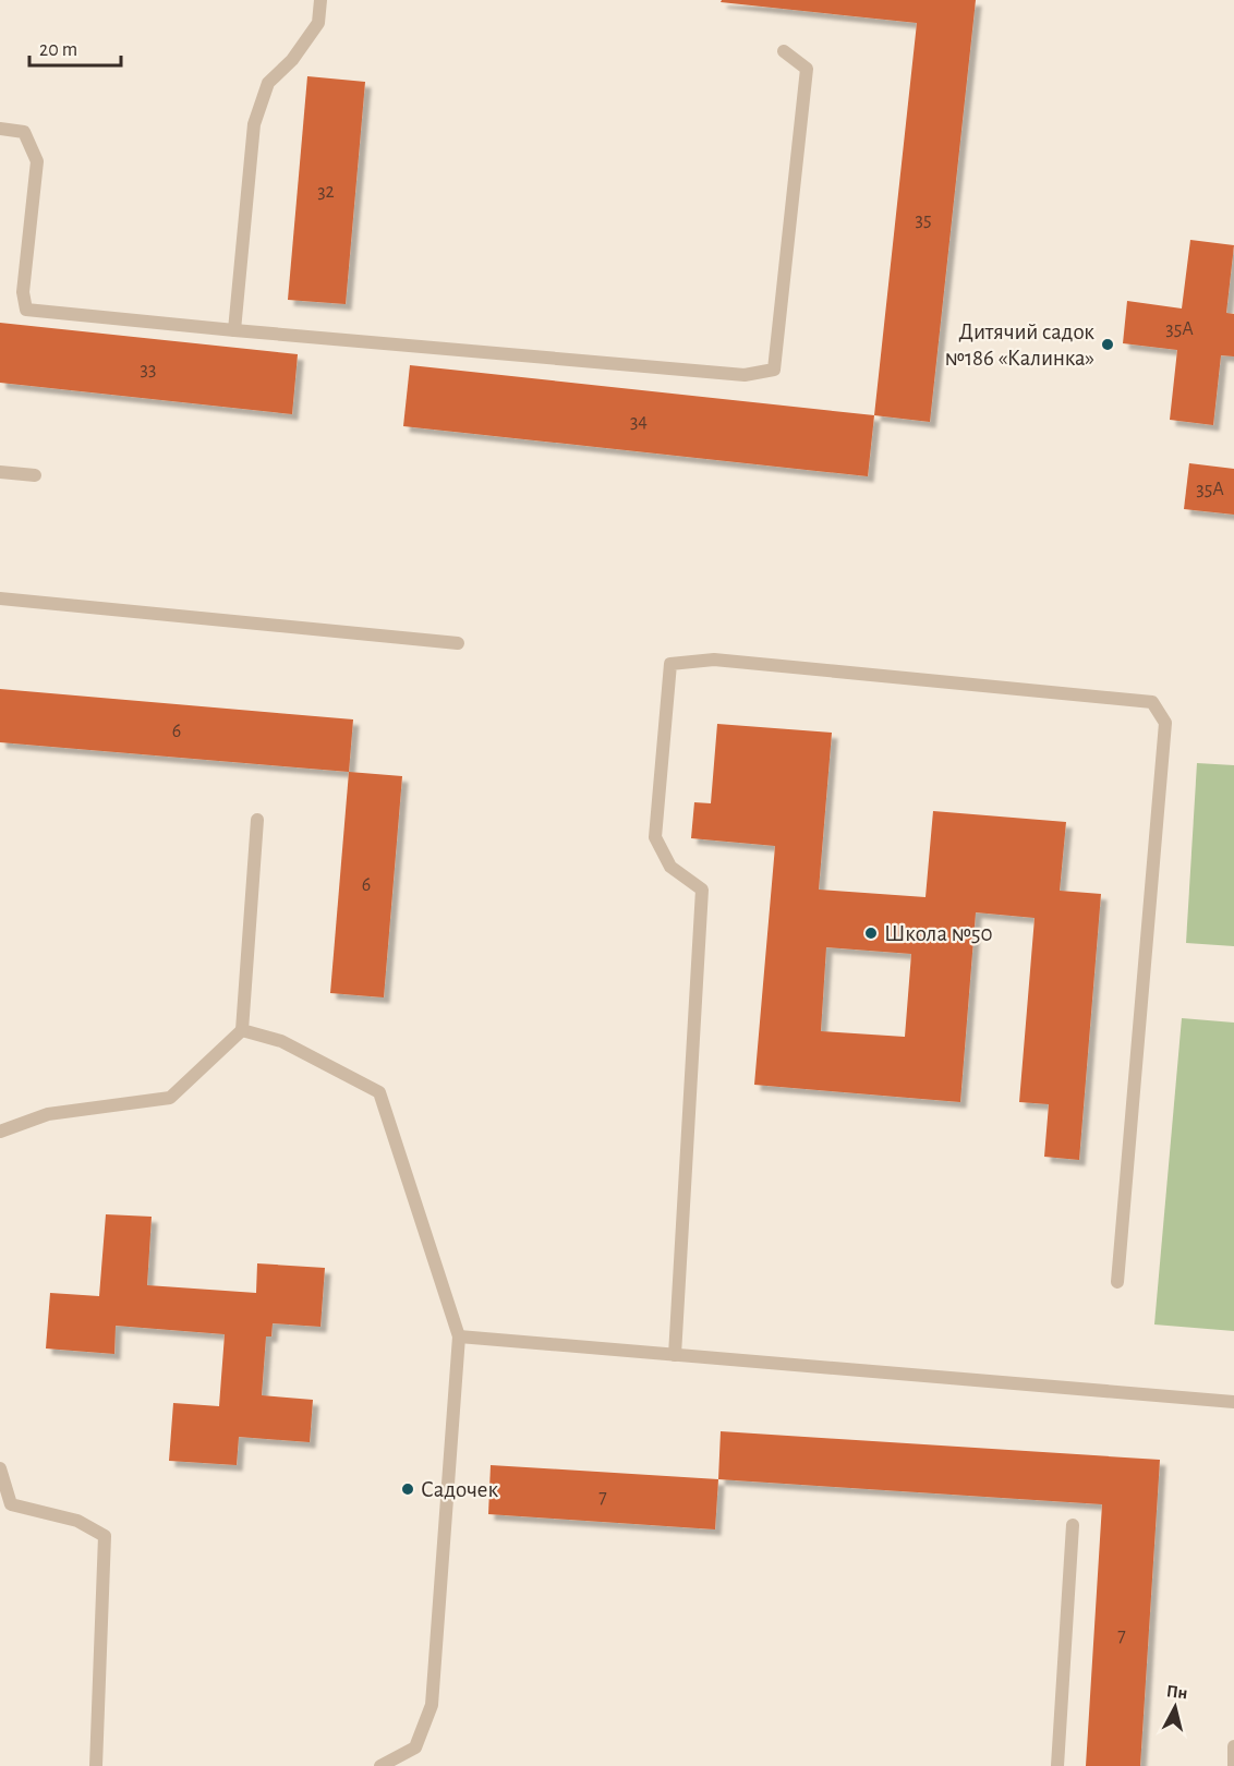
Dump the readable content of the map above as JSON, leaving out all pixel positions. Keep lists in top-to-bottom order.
{
  "places": ["Дитячий садок №186 «Калинка»", "Школа №50", "Садочек"],
  "house_numbers": [
    "32",
    "35",
    "35А",
    "33",
    "34",
    "35А",
    "6",
    "6",
    "7",
    "7"
  ],
  "scale_bar": "20 m",
  "north": "top"
}
